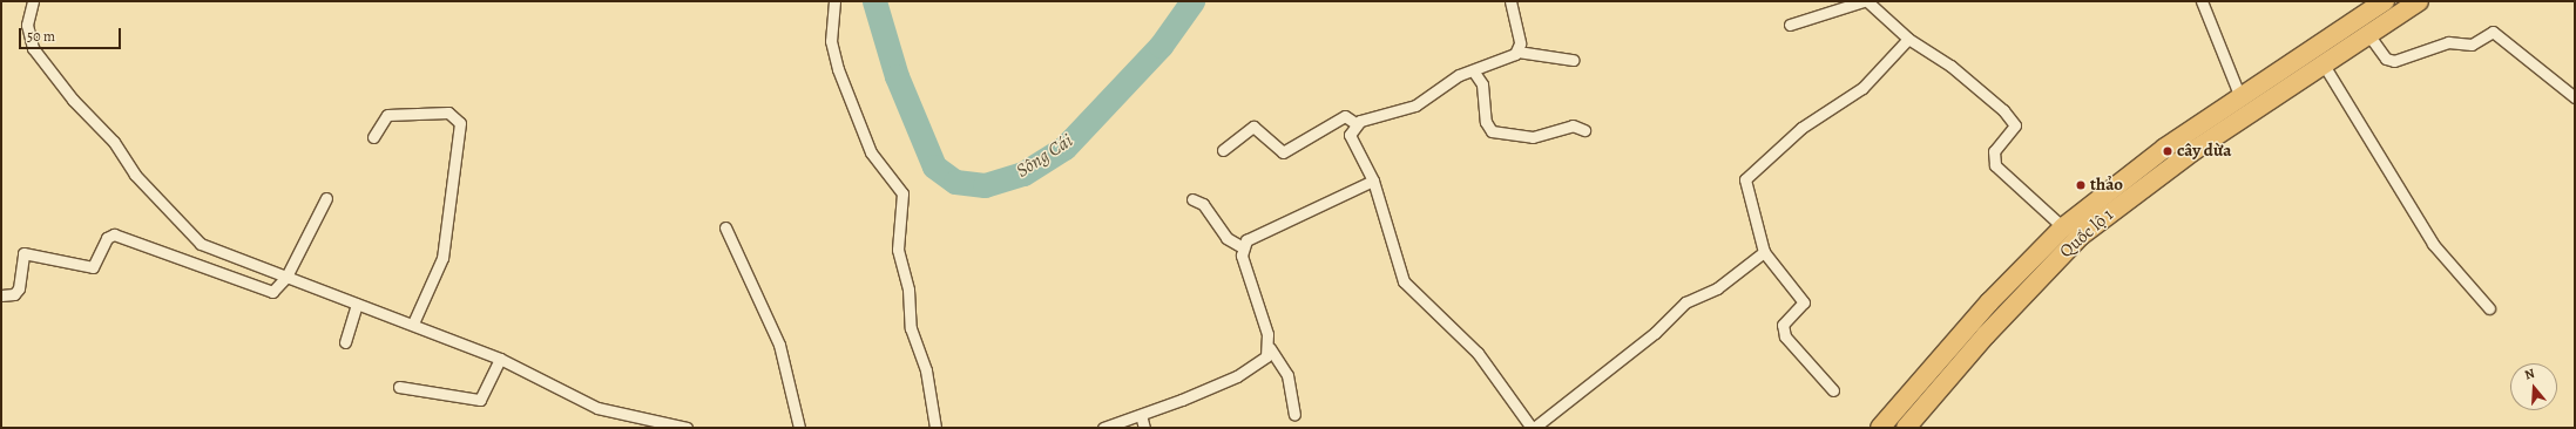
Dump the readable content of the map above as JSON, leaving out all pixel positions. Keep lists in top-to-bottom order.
{
  "streets": {
    "highway": ["Quốc lộ 1"]
  },
  "water": ["Sông Cái"],
  "places": ["cây dừa", "thảo"],
  "scale_bar": "50 m",
  "north": "top"
}
